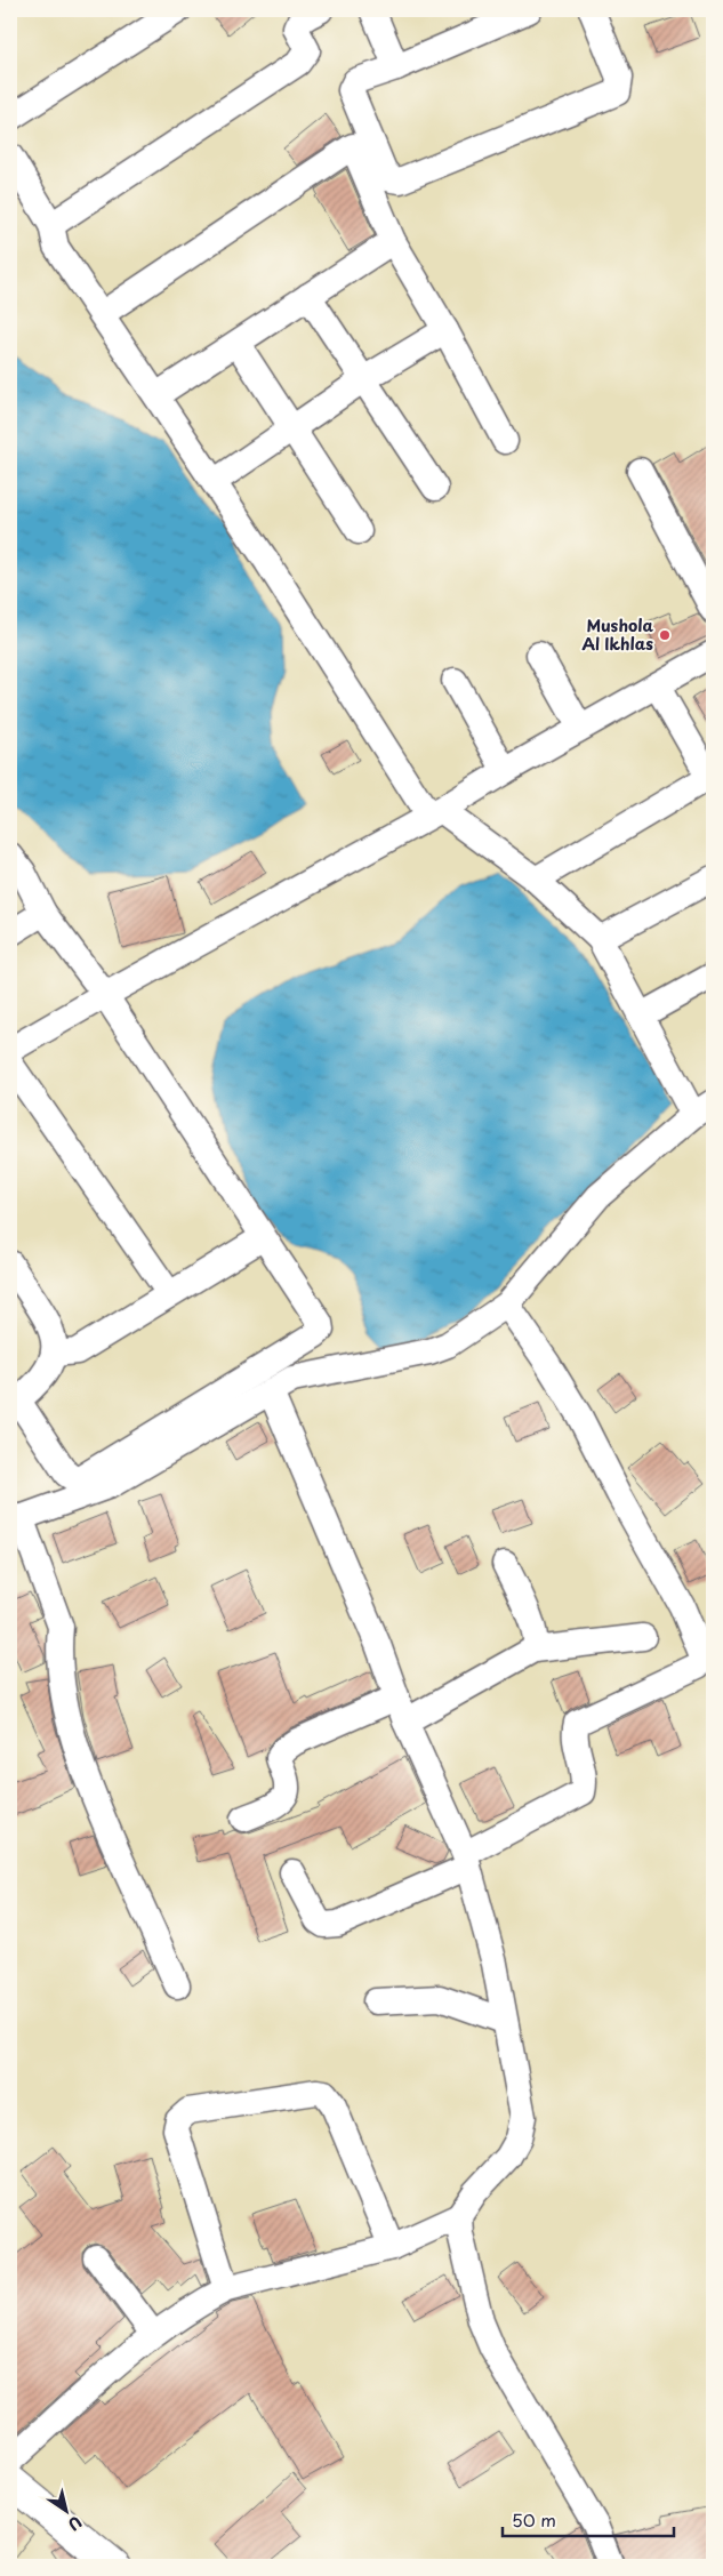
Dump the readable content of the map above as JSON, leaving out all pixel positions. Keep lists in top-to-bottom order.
{
  "places": ["Mushola Al Ikhlas"],
  "scale_bar": "50 m",
  "north": "bottom right"
}
